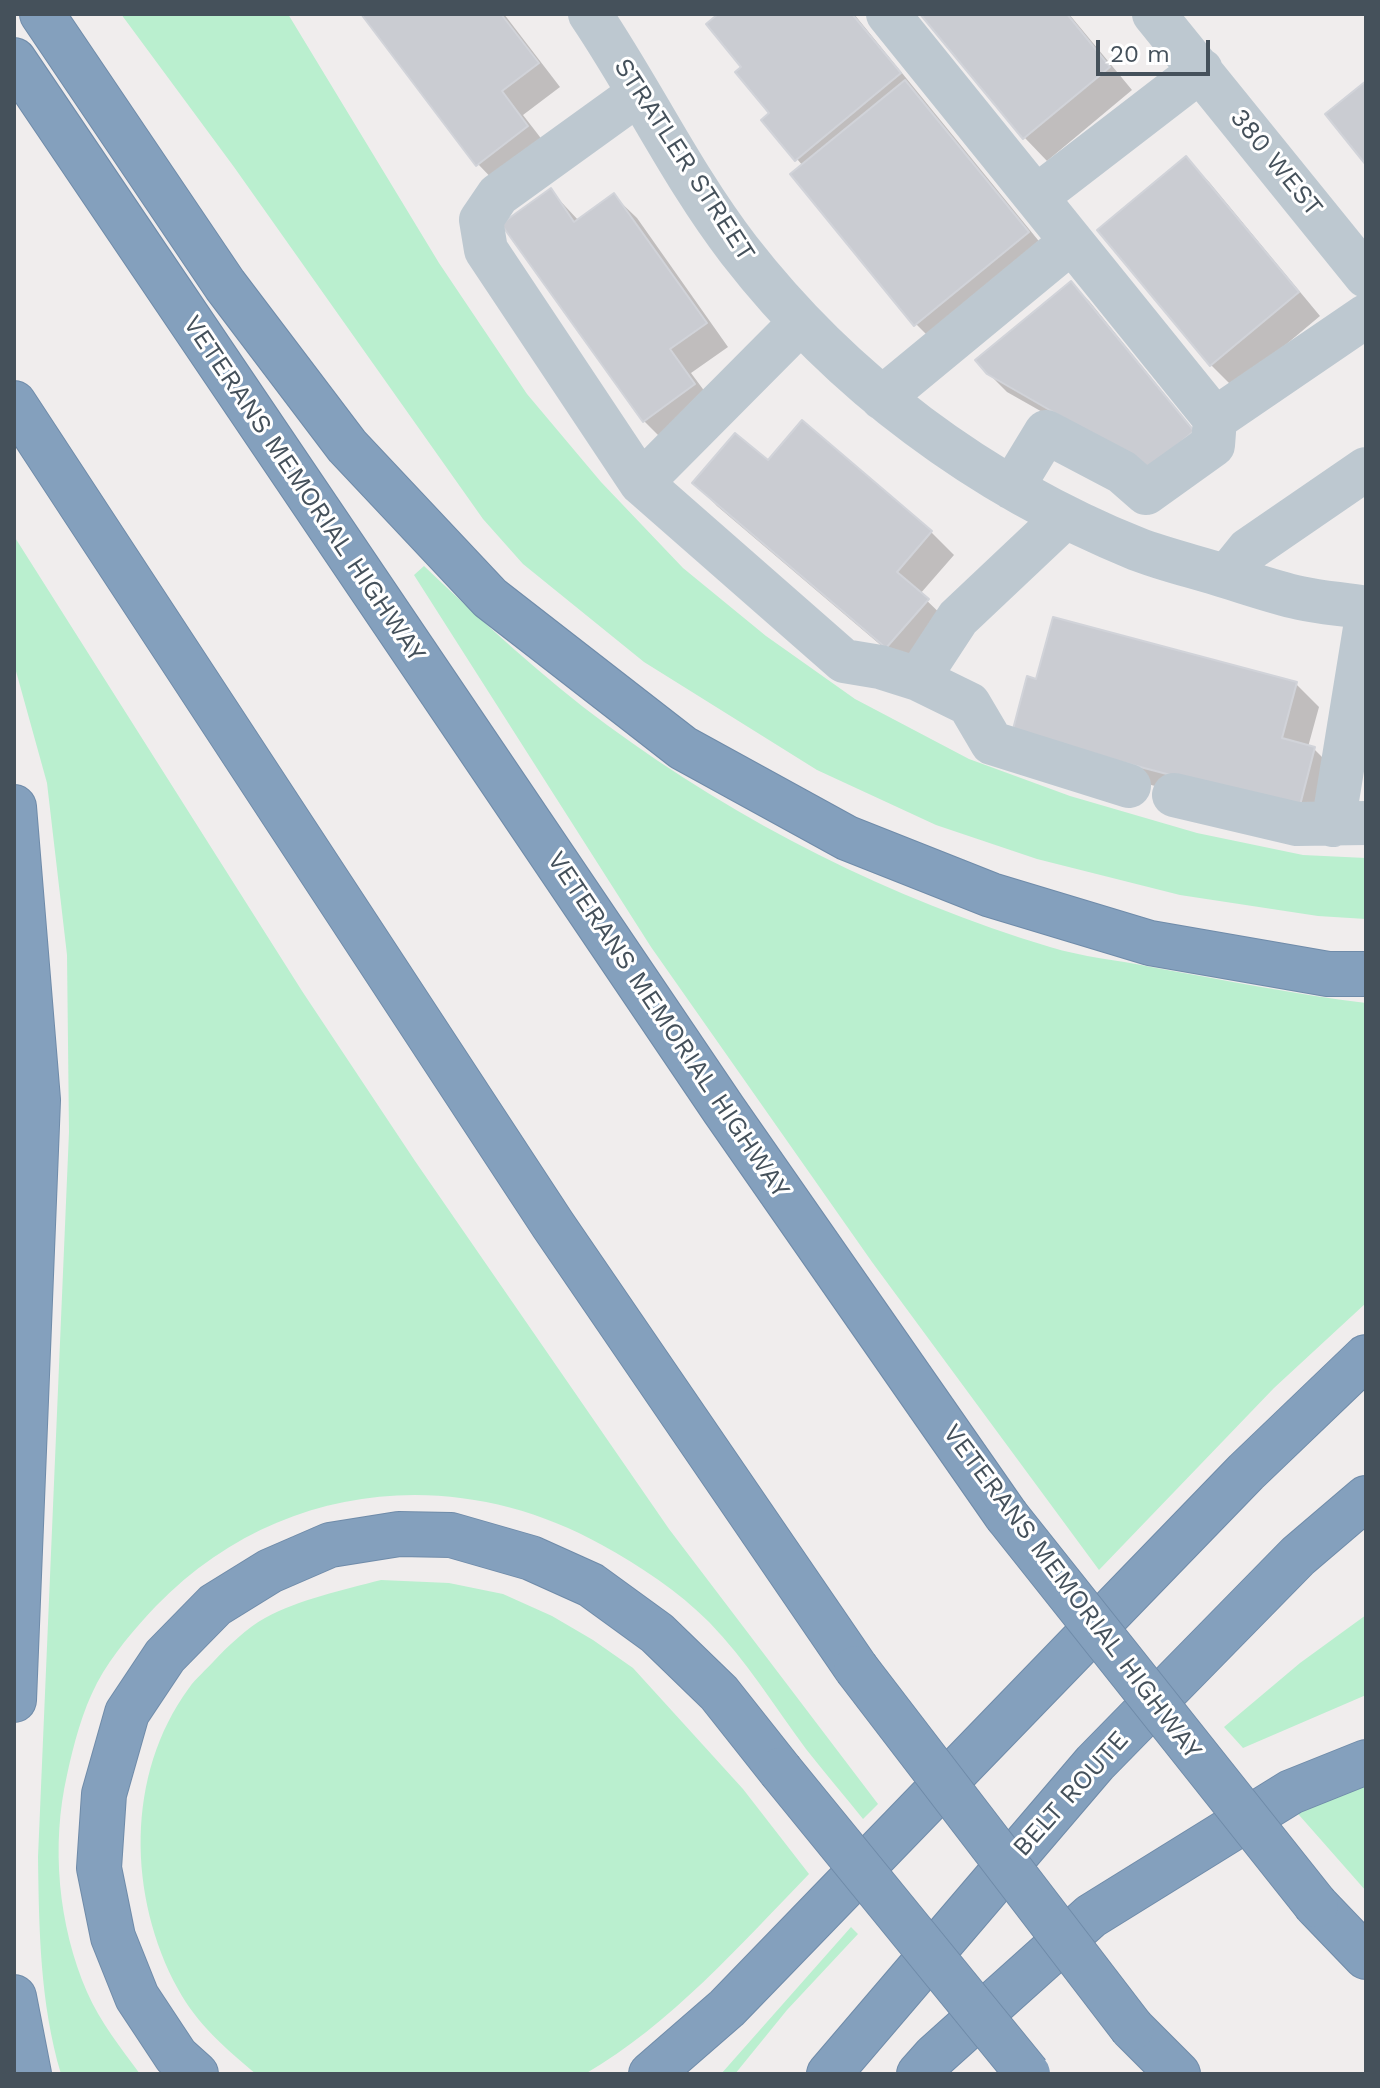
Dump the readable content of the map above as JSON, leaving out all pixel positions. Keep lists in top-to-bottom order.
{
  "streets": {
    "highway": ["VETERANS MEMORIAL HIGHWAY", "BELT ROUTE"],
    "street": ["STRATLER STREET", "380 WEST"]
  },
  "scale_bar": "20 m"
}
